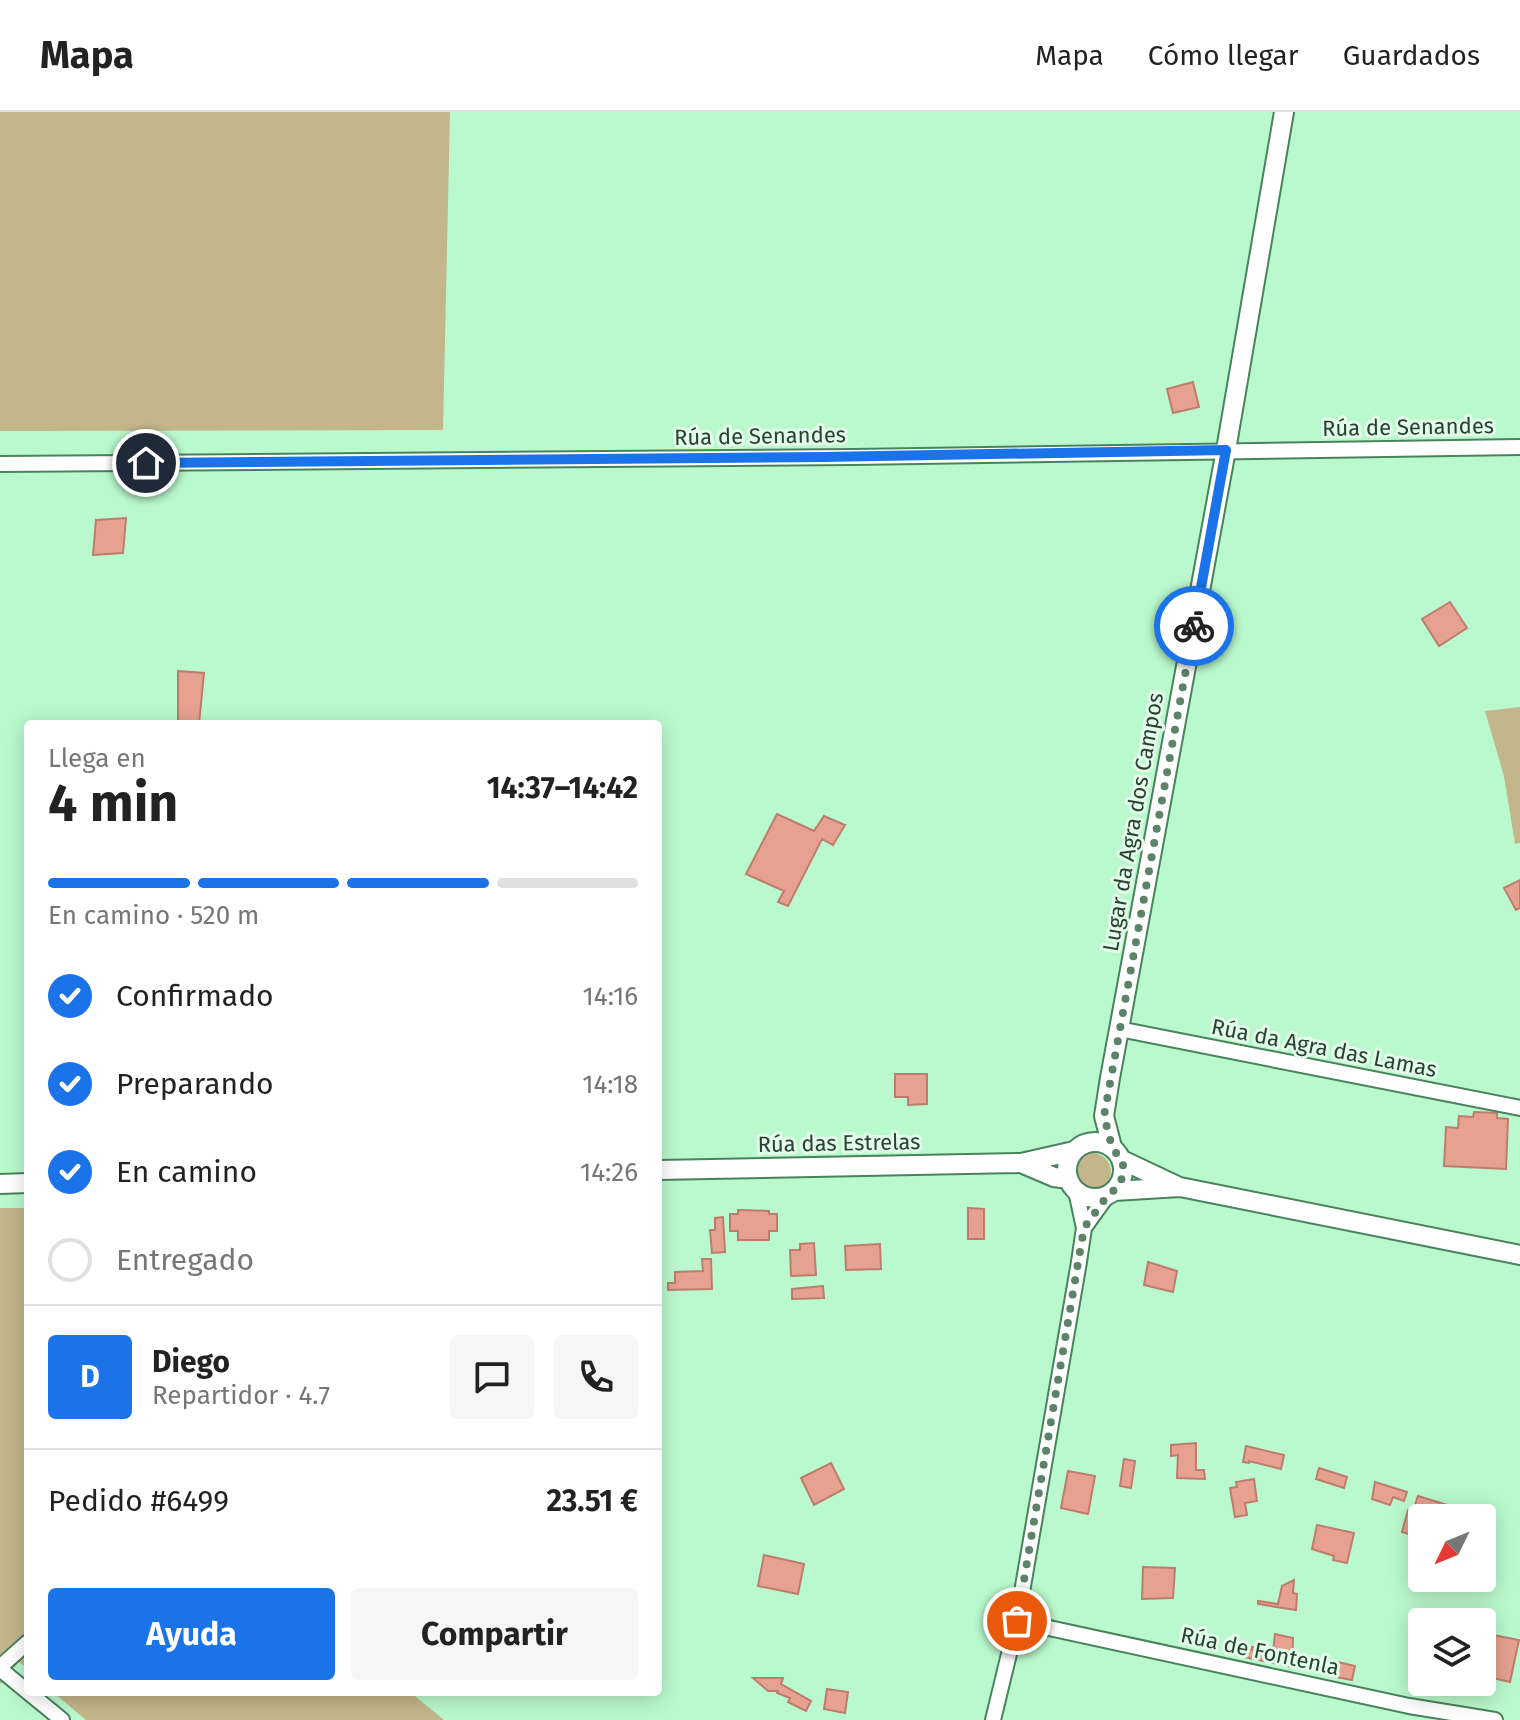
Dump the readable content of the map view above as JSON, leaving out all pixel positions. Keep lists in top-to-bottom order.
{
  "streets": {
    "street": [
      "Rúa de Senandes",
      "Lugar da Agra dos Campos",
      "Rúa da Agra das Lamas",
      "Rúa das Estrelas",
      "Rúa de Fontenla"
    ]
  },
  "crossings": [
    ["Rúa de Senandes", "Lugar da Agra dos Campos"],
    ["Lugar da Agra dos Campos", "Rúa da Agra das Lamas"],
    ["Lugar da Agra dos Campos", "Rúa das Estrelas"]
  ],
  "north": "bottom left",
  "page": {
    "header": "Mapa",
    "nav": ["Mapa", "Cómo llegar", "Guardados"],
    "heading": ["4 min", "Llega en", "14:37–14:42"],
    "panel": [
      "Diego",
      "Repartidor · 4.7",
      "Pedido #6499",
      "23.51 €"
    ],
    "bar": "En camino · 520 m",
    "list": [
      ["Confirmado", "14:16"],
      ["Preparando", "14:18"],
      ["En camino", "14:26"],
      "Entregado"
    ],
    "round": "D",
    "buttons": ["Ayuda", "Compartir"]
  }
}
